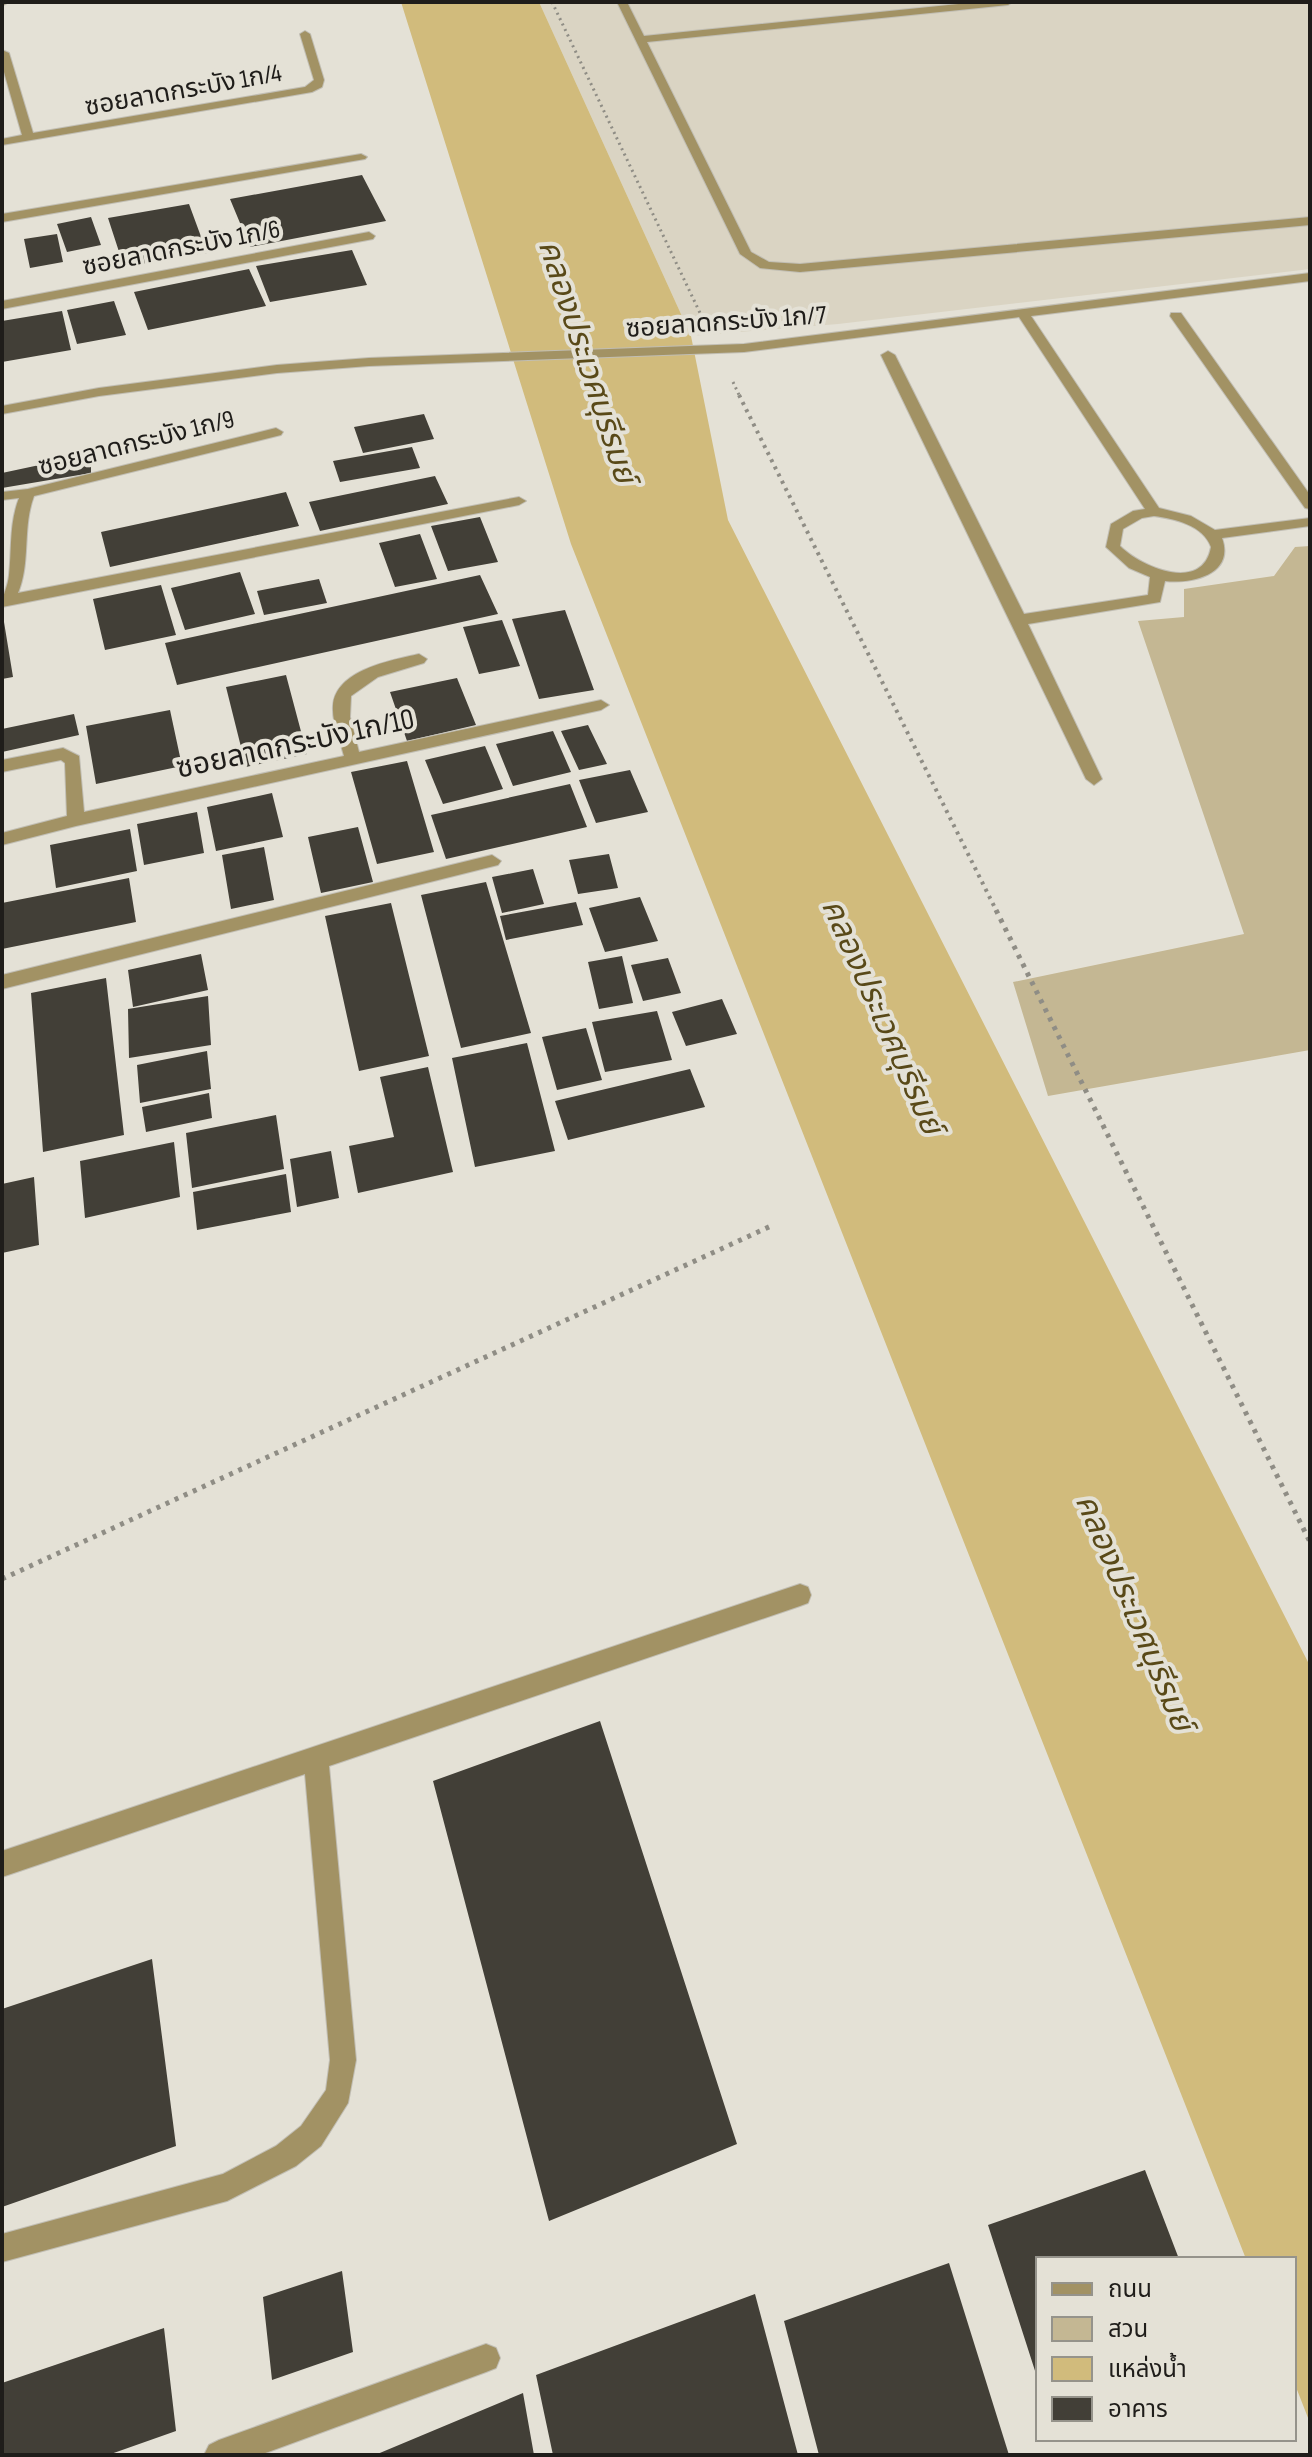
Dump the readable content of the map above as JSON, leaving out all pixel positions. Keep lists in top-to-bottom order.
{
  "streets": {
    "street": [
      "ซอยลาดกระบัง 1ก/4",
      "ซอยลาดกระบัง 1ก/6",
      "ซอยลาดกระบัง 1ก/7",
      "ซอยลาดกระบัง 1ก/9",
      "ซอยลาดกระบัง 1ก/10"
    ]
  },
  "water": ["คลองประเวศบุรีรมย์"],
  "legend": [
    "ถนน",
    "สวน",
    "แหล่งน้ำ",
    "อาคาร"
  ]
}
